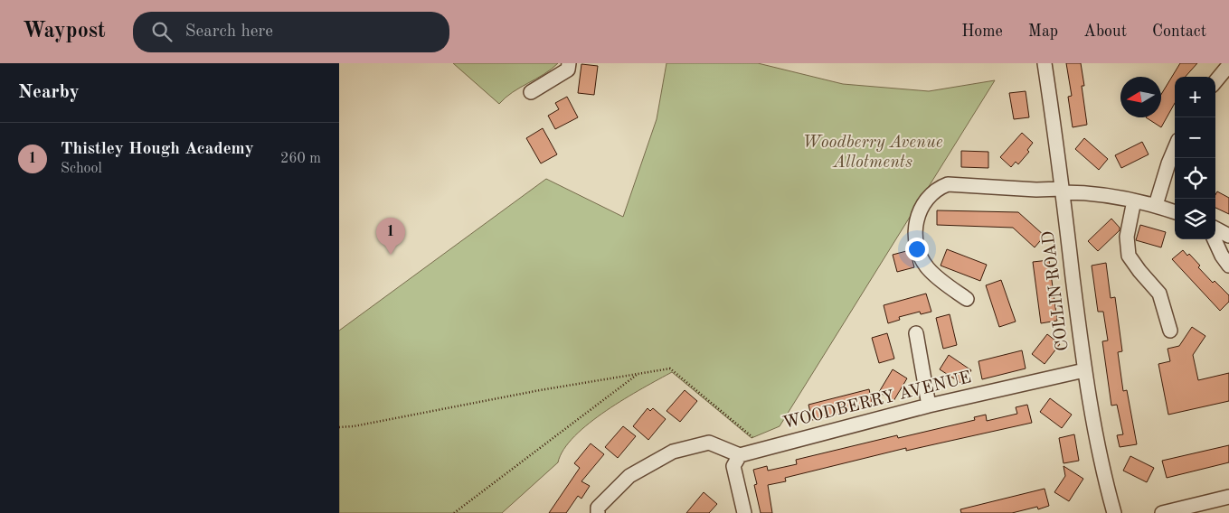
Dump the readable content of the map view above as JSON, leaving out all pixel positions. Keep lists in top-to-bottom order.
{
  "streets": {
    "street": ["COLLIN ROAD", "WOODBERRY AVENUE"]
  },
  "crossings": [
    ["COLLIN ROAD", "WOODBERRY AVENUE"]
  ],
  "parks": ["Woodberry Avenue Allotments"],
  "north": "left",
  "page": {
    "header": "Waypost",
    "search": "Search here",
    "nav": [
      "Home",
      "Map",
      "About",
      "Contact"
    ],
    "heading": "Nearby",
    "map_buttons": ["+", "−"],
    "list": [
      {
        "mark": "1",
        "name": "Thistley Hough Academy",
        "note": "School",
        "value": "260 m"
      }
    ],
    "pins": "1"
  }
}
